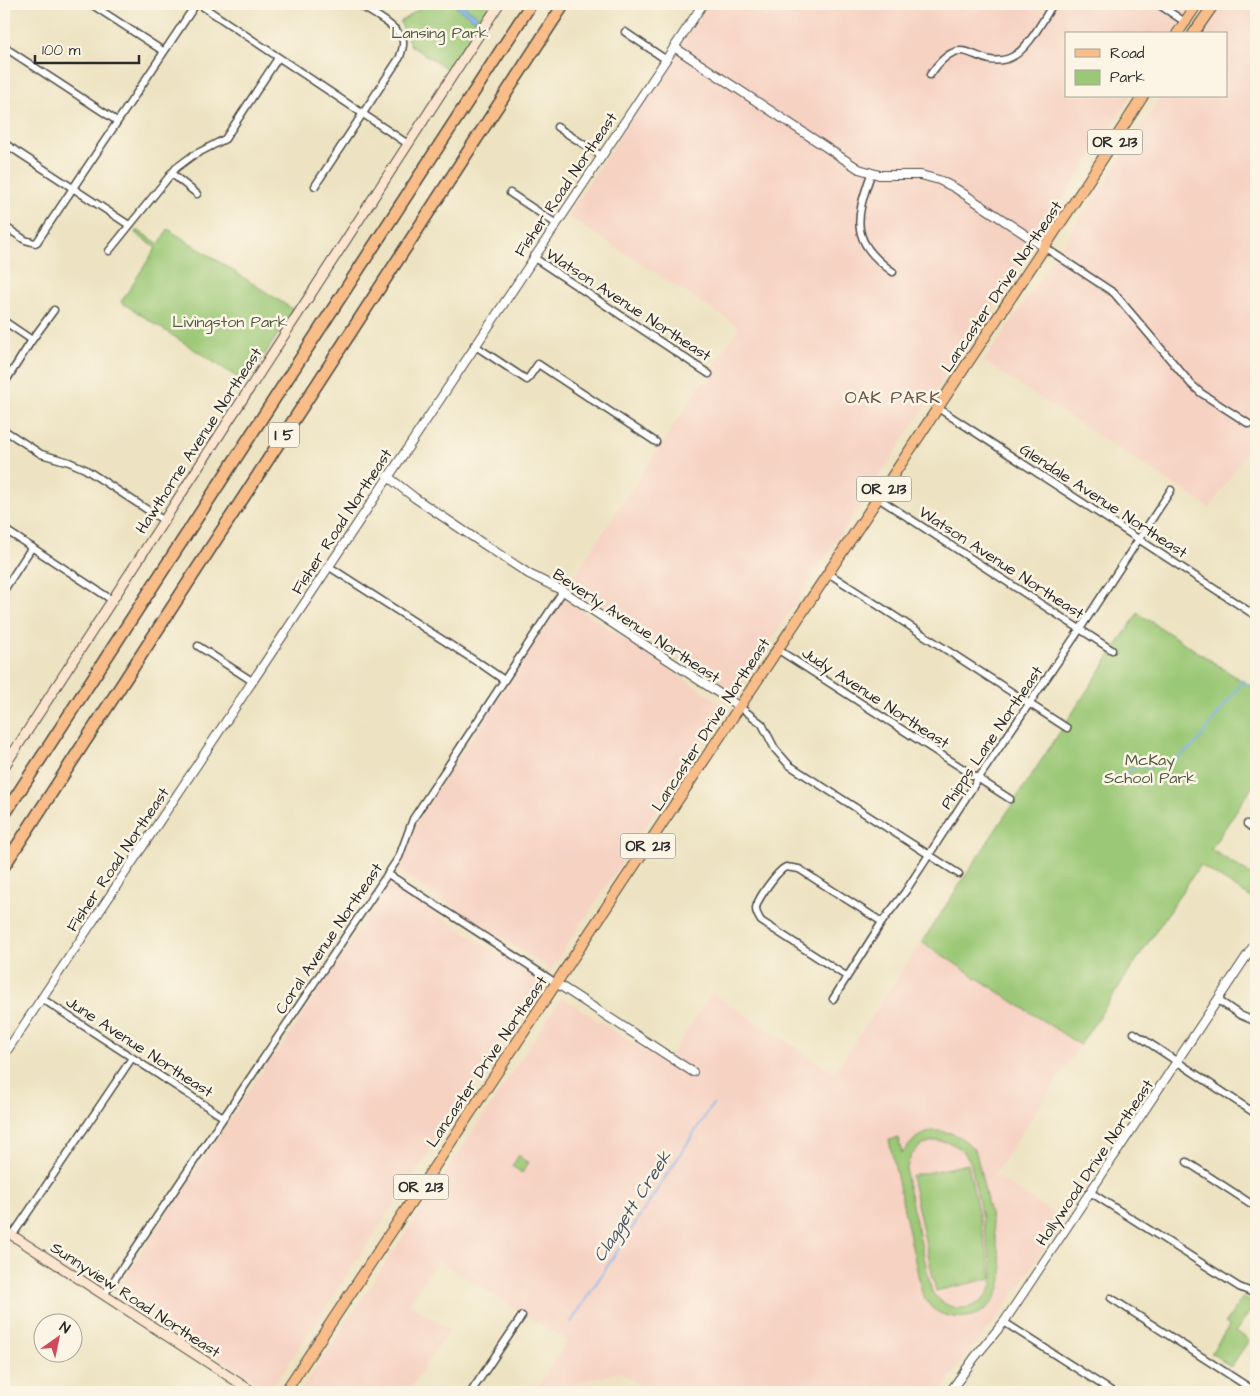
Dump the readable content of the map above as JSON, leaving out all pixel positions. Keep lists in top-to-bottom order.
{
  "streets": {
    "highway": ["I 5"],
    "main road": [
      "OR 213",
      "Lancaster Drive Northeast",
      "Hawthorne Avenue Northeast",
      "Sunnyview Road Northeast"
    ],
    "street": [
      "Fisher Road Northeast",
      "Watson Avenue Northeast",
      "Glendale Avenue Northeast",
      "Beverly Avenue Northeast",
      "Judy Avenue Northeast",
      "Phipps Lane Northeast",
      "Coral Avenue Northeast",
      "June Avenue Northeast",
      "Hollywood Drive Northeast"
    ]
  },
  "crossings": [
    ["Fisher Road Northeast", "Watson Avenue Northeast"],
    ["Fisher Road Northeast", "Beverly Avenue Northeast"],
    ["Fisher Road Northeast", "June Avenue Northeast"],
    ["Lancaster Drive Northeast", "Watson Avenue Northeast"],
    ["Lancaster Drive Northeast", "Glendale Avenue Northeast"],
    ["Lancaster Drive Northeast", "Beverly Avenue Northeast"],
    ["Lancaster Drive Northeast", "Judy Avenue Northeast"],
    ["Watson Avenue Northeast", "Phipps Lane Northeast"],
    ["Glendale Avenue Northeast", "Phipps Lane Northeast"],
    ["Beverly Avenue Northeast", "Phipps Lane Northeast"],
    ["Beverly Avenue Northeast", "Coral Avenue Northeast"],
    ["Judy Avenue Northeast", "Phipps Lane Northeast"],
    ["Coral Avenue Northeast", "June Avenue Northeast"],
    ["Coral Avenue Northeast", "Sunnyview Road Northeast"]
  ],
  "districts": ["OAK PARK"],
  "water": ["Claggett Creek"],
  "parks": ["Lansing Park", "Livingston Park", "McKay School Park"],
  "legend": ["Road", "Park"],
  "scale_bar": "100 m",
  "north": "top right"
}
